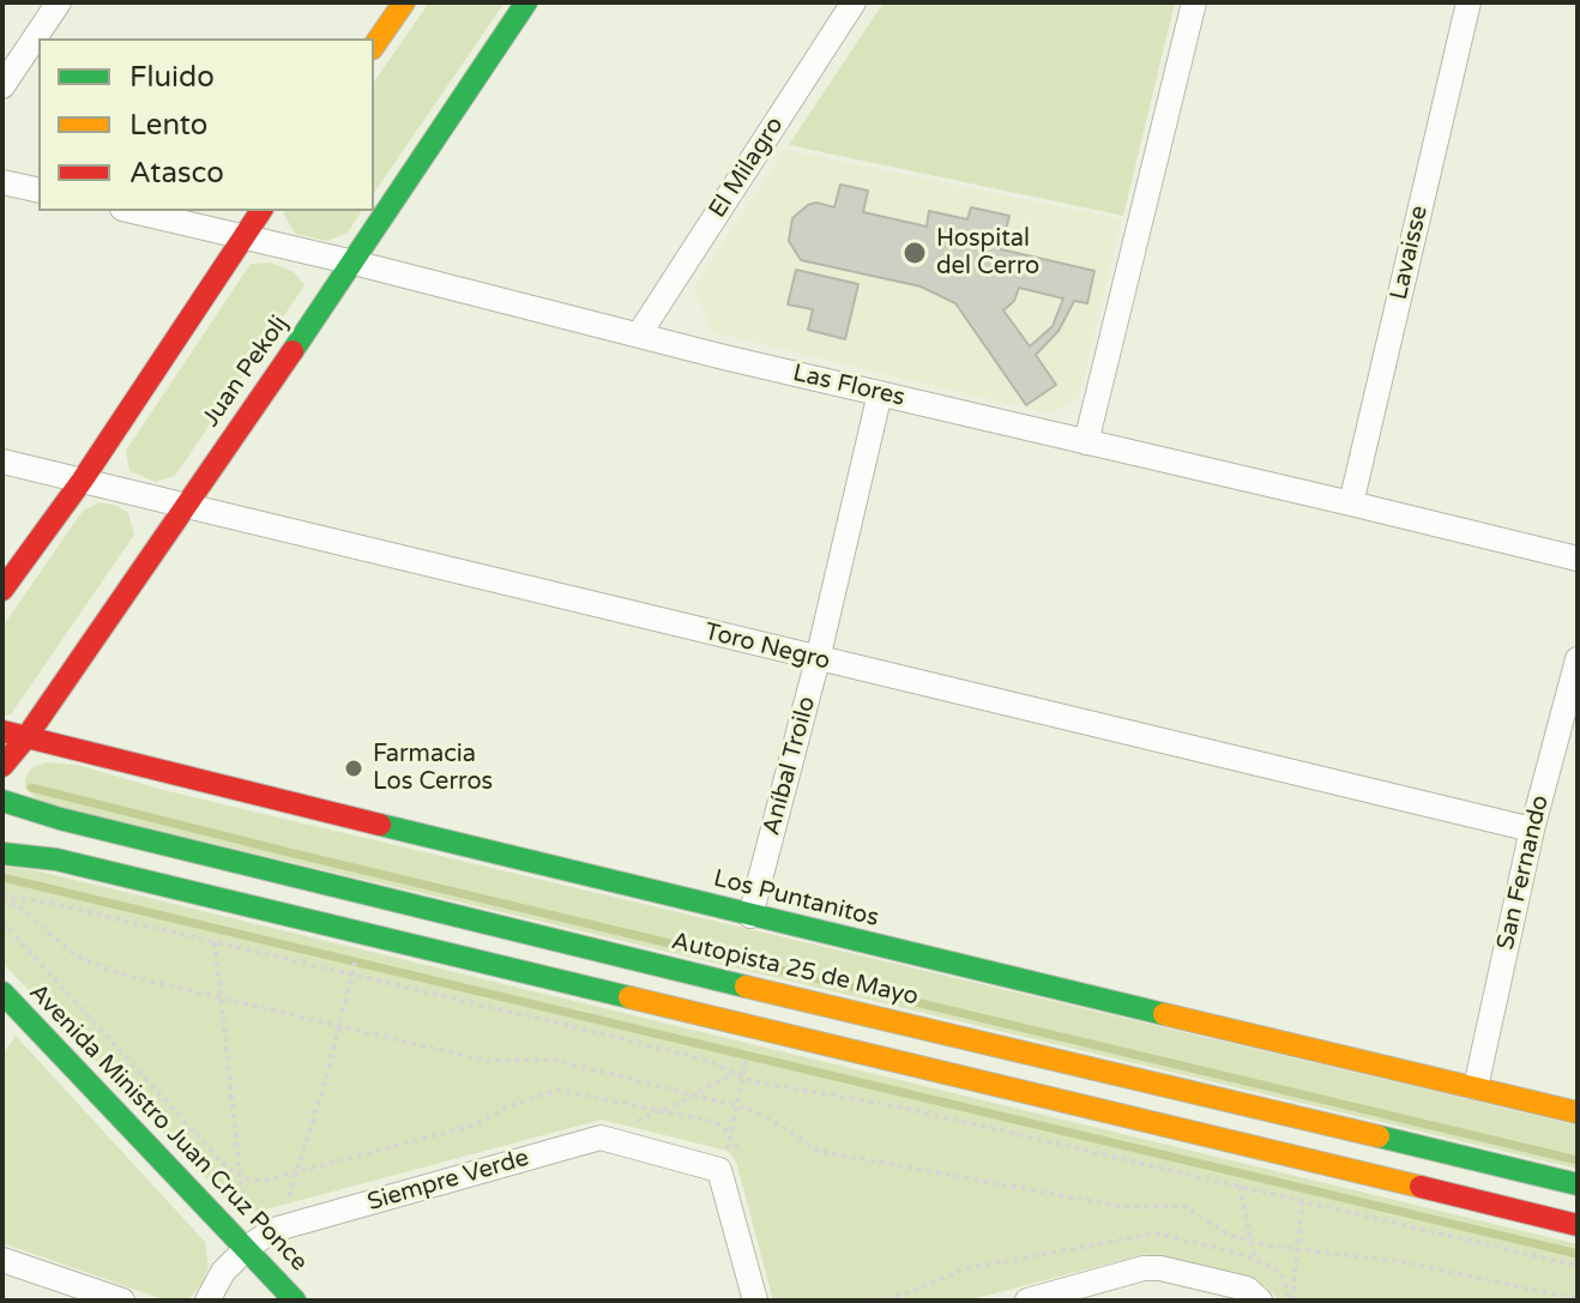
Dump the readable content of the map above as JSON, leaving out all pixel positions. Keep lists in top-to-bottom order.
{
  "streets": {
    "street": [
      "El Milagro",
      "Lavaisse",
      "Juan Pekolj",
      "Las Flores",
      "Toro Negro",
      "Aníbal Troilo",
      "San Fernando",
      "Los Puntanitos",
      "Autopista 25 de Mayo",
      "Avenida Ministro Juan Cruz Ponce",
      "Siempre Verde"
    ]
  },
  "crossings": [
    ["El Milagro", "Las Flores"],
    ["Lavaisse", "Las Flores"],
    ["Juan Pekolj", "Las Flores"],
    ["Juan Pekolj", "Toro Negro"],
    ["Juan Pekolj", "Los Puntanitos"],
    ["Las Flores", "Aníbal Troilo"],
    ["Toro Negro", "Aníbal Troilo"],
    ["Toro Negro", "San Fernando"],
    ["Aníbal Troilo", "Los Puntanitos"],
    ["San Fernando", "Los Puntanitos"],
    ["Avenida Ministro Juan Cruz Ponce", "Siempre Verde"]
  ],
  "places": ["Hospital del Cerro", "Farmacia Los Cerros"],
  "legend": ["Fluido", "Lento", "Atasco"]
}
